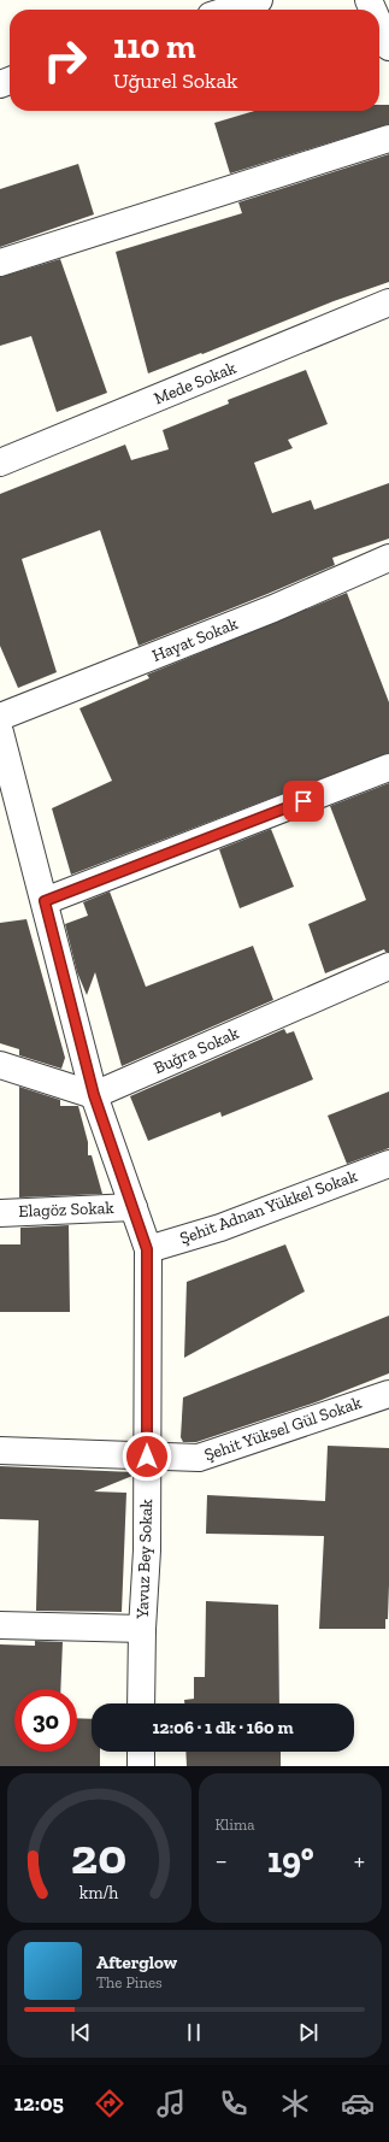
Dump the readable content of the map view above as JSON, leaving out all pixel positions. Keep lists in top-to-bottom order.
{
  "streets": {
    "street": [
      "Mede Sokak",
      "Hayat Sokak",
      "Buğra Sokak",
      "Şehit Adnan Yükkel Sokak",
      "Elagöz Sokak",
      "Şehit Yüksel Gül Sokak",
      "Yavuz Bey Sokak"
    ]
  },
  "crossings": [
    ["Buğra Sokak", "Yavuz Bey Sokak"],
    ["Şehit Adnan Yükkel Sokak", "Yavuz Bey Sokak"],
    ["Elagöz Sokak", "Yavuz Bey Sokak"],
    ["Şehit Yüksel Gül Sokak", "Yavuz Bey Sokak"]
  ],
  "page": {
    "turn": ["110 m", "Uğurel Sokak"],
    "limit": "30",
    "trip": "12:06 · 1 dk · 160 m",
    "tile": "Klima",
    "heat": ["−", "19°", "+"],
    "song": ["Afterglow", "The Pines"],
    "tabs": "12:05",
    "gauge": ["20", "km/h"]
  }
}
